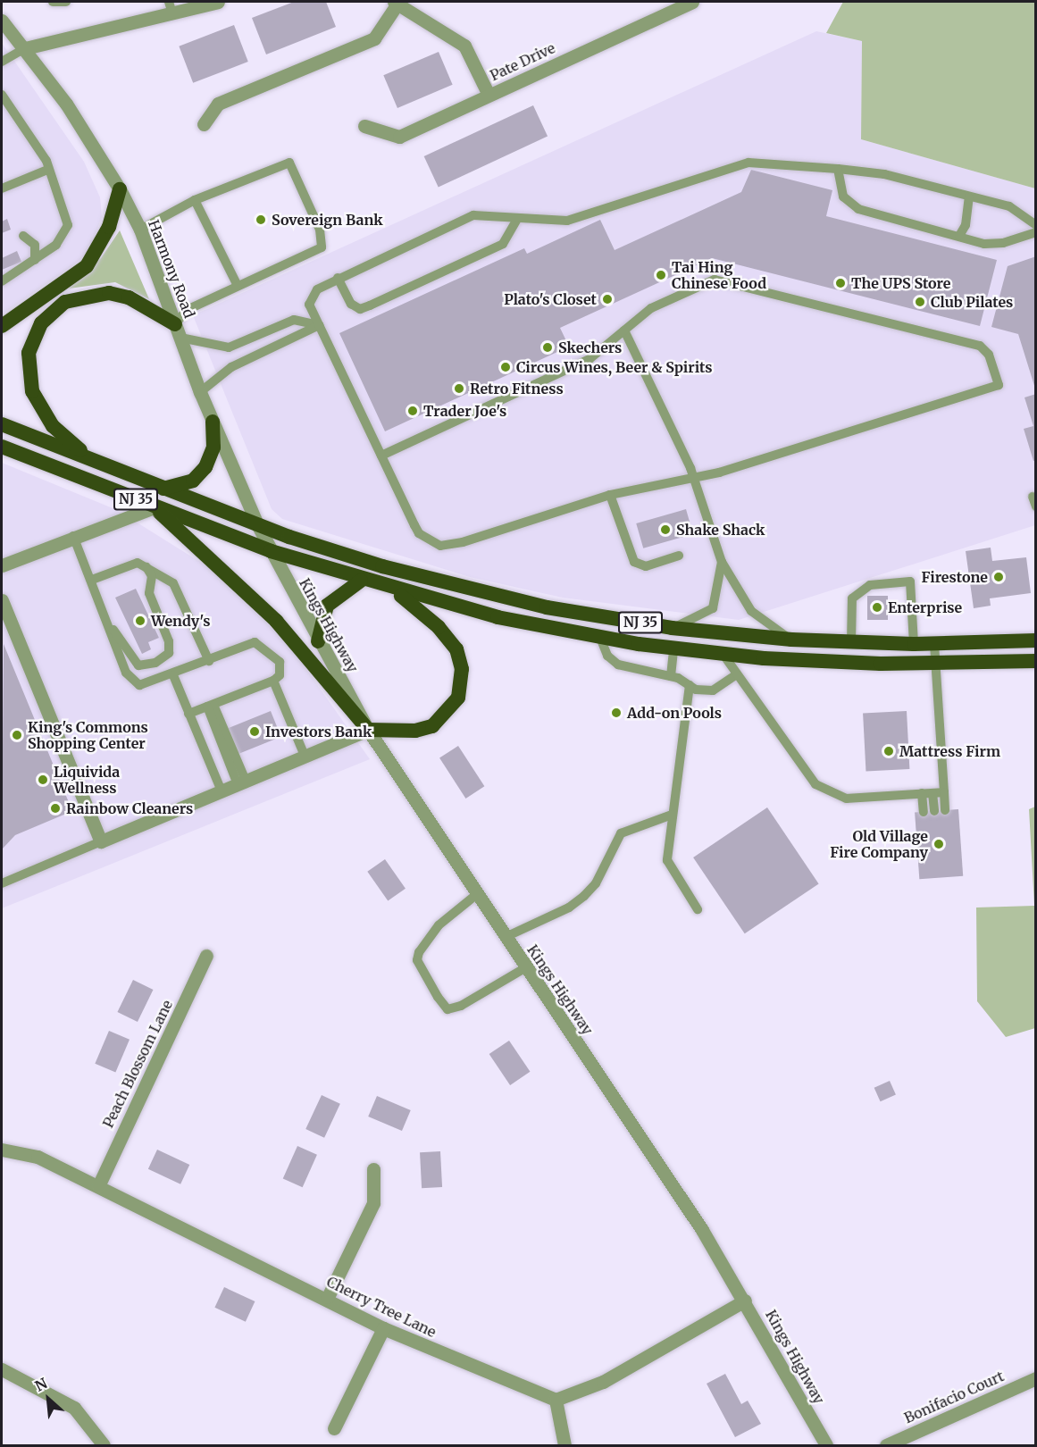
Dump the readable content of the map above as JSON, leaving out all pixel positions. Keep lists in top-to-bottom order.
{
  "streets": {
    "highway": ["NJ 35"],
    "street": [
      "Pate Drive",
      "Harmony Road",
      "Kings Highway",
      "Peach Blossom Lane",
      "Cherry Tree Lane",
      "Bonifacio Court"
    ]
  },
  "crossings": [
    ["Harmony Road", "NJ 35"],
    ["Harmony Road", "Kings Highway"],
    ["NJ 35", "Kings Highway"],
    ["Peach Blossom Lane", "Cherry Tree Lane"]
  ],
  "places": [
    "Sovereign Bank",
    "Tai Hing Chinese Food",
    "The UPS Store",
    "Plato's Closet",
    "Club Pilates",
    "Skechers",
    "Circus Wines, Beer & Spirits",
    "Retro Fitness",
    "Trader Joe's",
    "Shake Shack",
    "Firestone",
    "Enterprise",
    "Wendy's",
    "Add-on Pools",
    "Investors Bank",
    "King's Commons Shopping Center",
    "Mattress Firm",
    "Liquivida Wellness",
    "Rainbow Cleaners",
    "Old Village Fire Company"
  ],
  "north": "top left"
}
